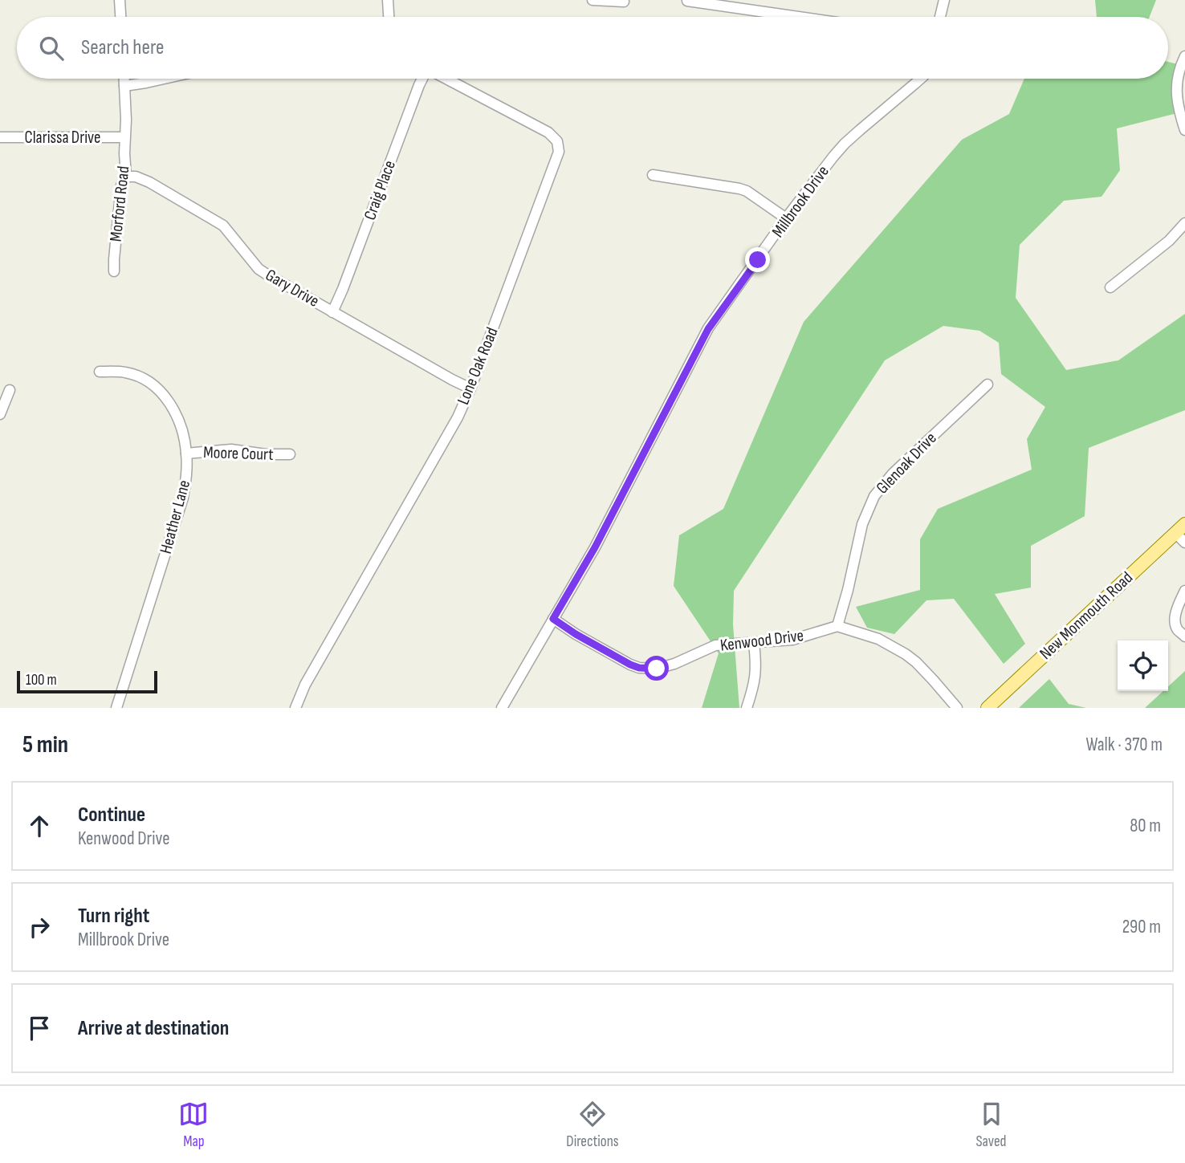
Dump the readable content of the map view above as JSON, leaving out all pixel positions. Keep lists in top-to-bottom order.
{
  "streets": {
    "main road": ["New Monmouth Road"],
    "street": [
      "Clarissa Drive",
      "Craig Place",
      "Millbrook Drive",
      "Morford Road",
      "Gary Drive",
      "Lone Oak Road",
      "Moore Court",
      "Glenoak Drive",
      "Heather Lane",
      "Kenwood Drive"
    ]
  },
  "crossings": [
    ["Clarissa Drive", "Morford Road"],
    ["Craig Place", "Gary Drive"],
    ["Millbrook Drive", "Kenwood Drive"],
    ["Morford Road", "Gary Drive"],
    ["Gary Drive", "Lone Oak Road"],
    ["Moore Court", "Heather Lane"],
    ["Glenoak Drive", "Kenwood Drive"]
  ],
  "scale_bar": "100 m",
  "page": {
    "search": "Search here",
    "scale": "100 m",
    "heading": ["5 min", "Walk · 370 m"],
    "list": [
      ["Continue", "Kenwood Drive", "80 m"],
      ["Turn right", "Millbrook Drive", "290 m"],
      "Arrive at destination"
    ],
    "nav": ["Map", "Directions", "Saved"]
  }
}
